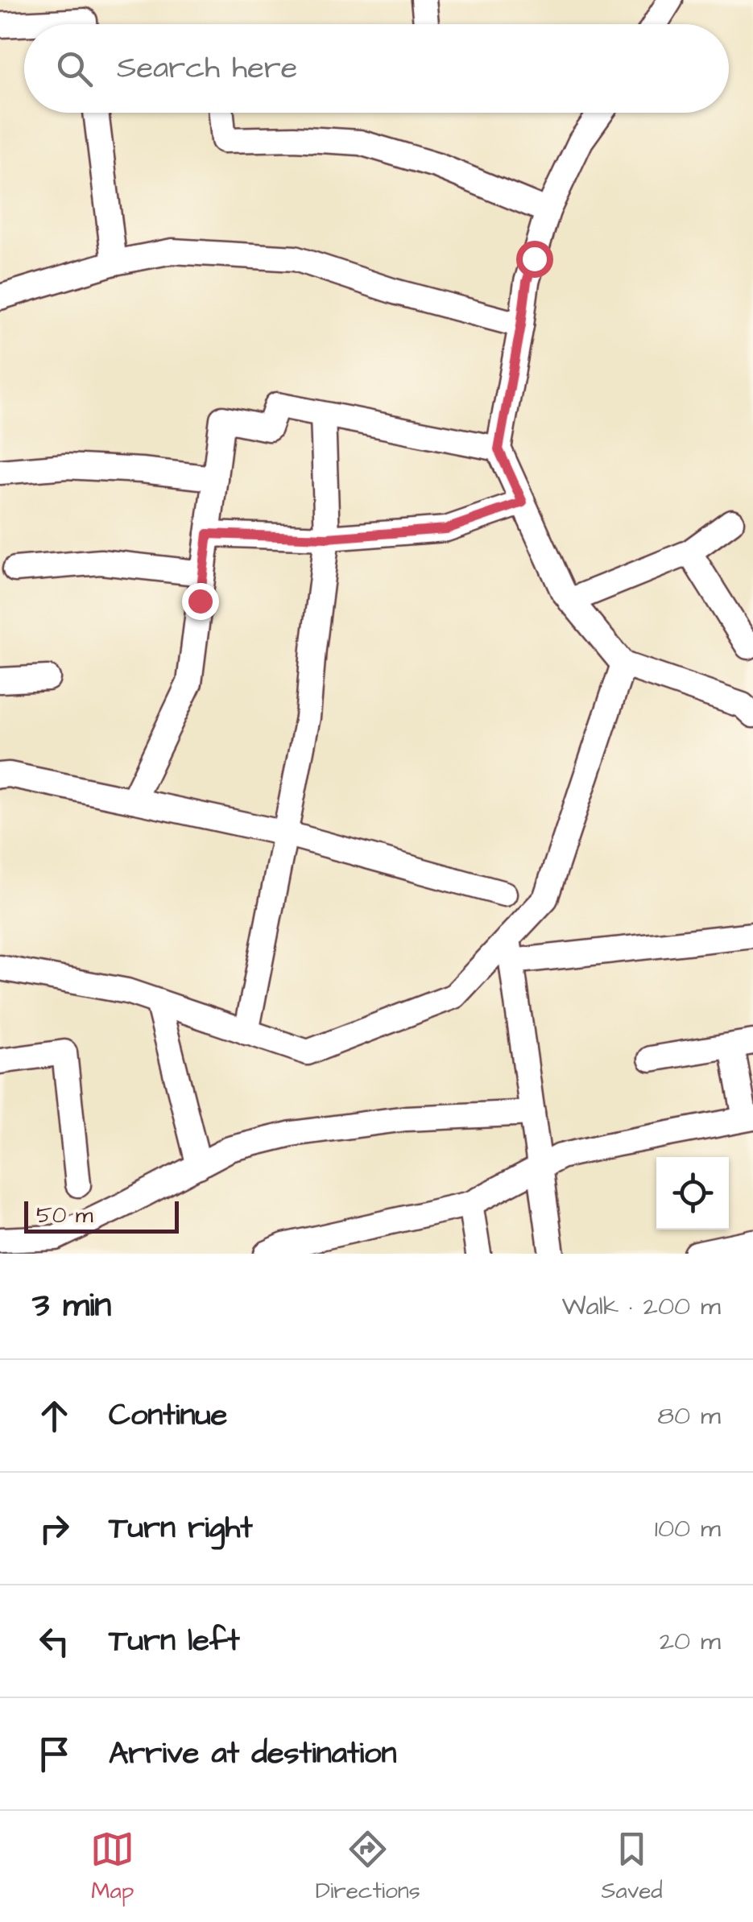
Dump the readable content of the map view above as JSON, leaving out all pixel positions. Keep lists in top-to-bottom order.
{
  "scale_bar": "50 m",
  "page": {
    "search": "Search here",
    "scale": "50 m",
    "heading": ["3 min", "Walk · 200 m"],
    "list": [
      ["Continue", "80 m"],
      ["Turn right", "100 m"],
      ["Turn left", "20 m"],
      "Arrive at destination"
    ],
    "nav": ["Map", "Directions", "Saved"]
  }
}
